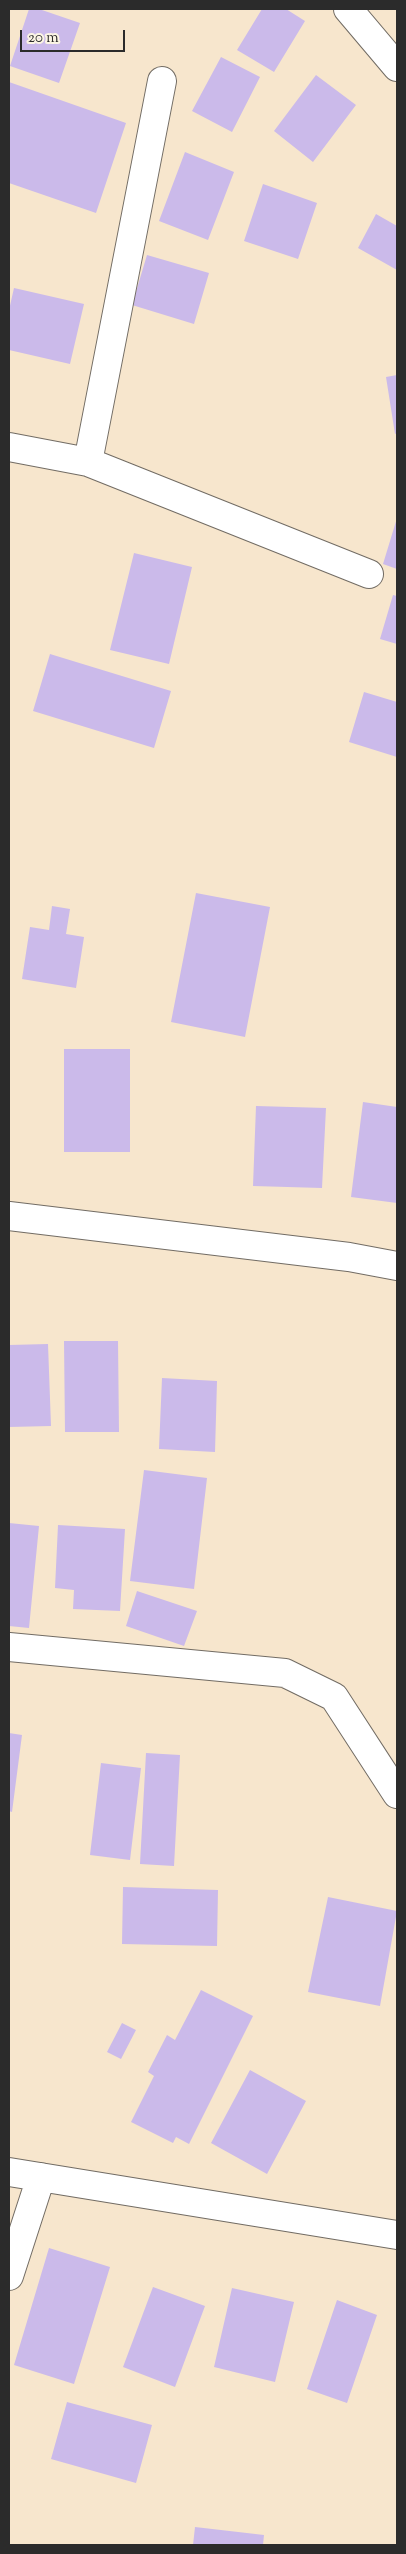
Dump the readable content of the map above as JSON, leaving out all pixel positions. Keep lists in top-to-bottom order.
{
  "scale_bar": "20 m"
}
